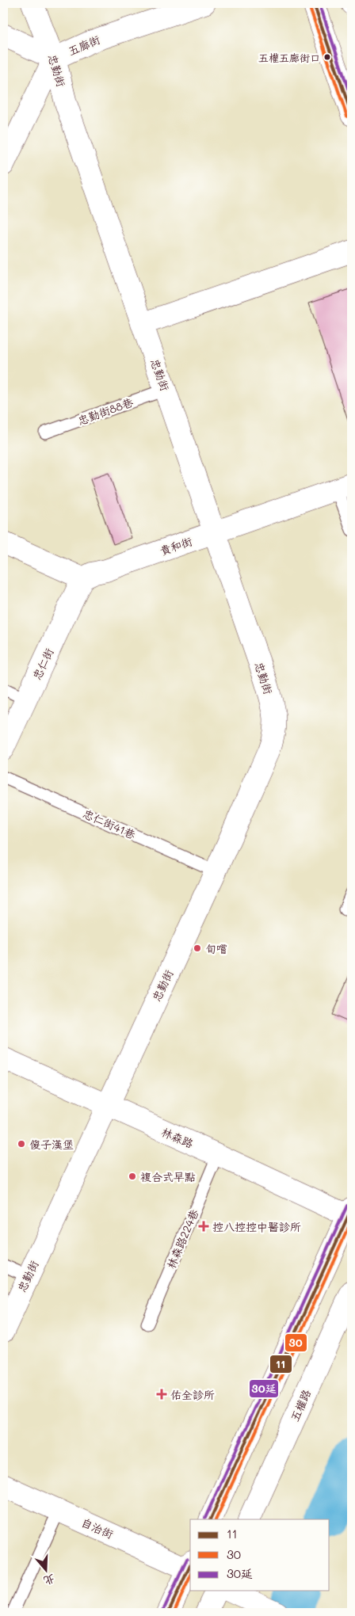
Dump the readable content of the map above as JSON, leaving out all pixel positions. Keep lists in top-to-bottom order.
{
  "streets": {
    "street": [
      "五廊街",
      "忠勤街",
      "貴和街",
      "忠仁街",
      "林森路",
      "五權路",
      "自治街"
    ],
    "lane": ["忠勤街88巷", "忠仁街41巷", "林森路224巷"]
  },
  "crossings": [
    ["五廊街", "忠勤街"],
    ["忠勤街", "忠勤街88巷"],
    ["忠勤街", "貴和街"],
    ["忠勤街", "忠仁街41巷"],
    ["忠勤街", "林森路"],
    ["貴和街", "忠仁街"],
    ["林森路", "林森路224巷"]
  ],
  "places": {
    "other": [
      "五權五廊街口",
      "旬嚐",
      "傻子漢堡",
      "複合式早點"
    ],
    "health": ["控八控控中醫診所", "佑全診所"]
  },
  "lines": ["transit line 11", "transit line 30延", "transit line 30"],
  "legend": ["11", "30", "30延"],
  "north": "bottom"
}
